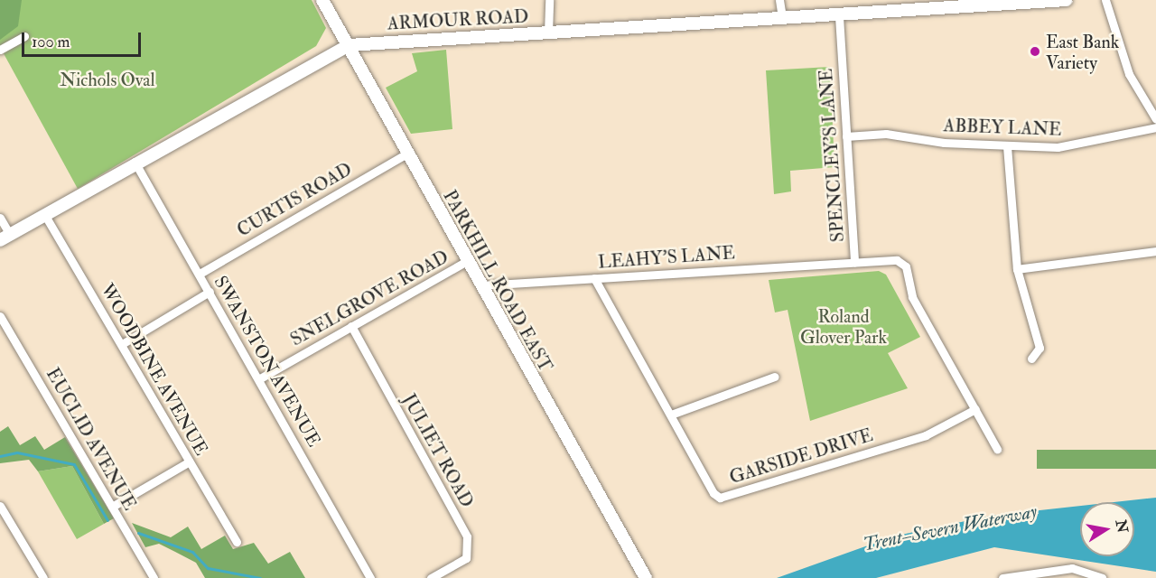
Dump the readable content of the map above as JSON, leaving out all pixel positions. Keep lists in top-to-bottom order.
{
  "streets": {
    "main road": ["ARMOUR ROAD", "PARKHILL ROAD EAST"],
    "street": [
      "ABBEY LANE",
      "SPENCLEY'S LANE",
      "CURTIS ROAD",
      "LEAHY'S LANE",
      "SNELGROVE ROAD",
      "SWANSTON AVENUE",
      "WOODBINE AVENUE",
      "EUCLID AVENUE",
      "JULIET ROAD",
      "GARSIDE DRIVE"
    ]
  },
  "crossings": [
    ["ARMOUR ROAD", "SPENCLEY'S LANE"],
    ["ARMOUR ROAD", "PARKHILL ROAD EAST"],
    ["ARMOUR ROAD", "SWANSTON AVENUE"],
    ["ARMOUR ROAD", "WOODBINE AVENUE"],
    ["ABBEY LANE", "SPENCLEY'S LANE"],
    ["SPENCLEY'S LANE", "LEAHY'S LANE"],
    ["SPENCLEY'S LANE", "GARSIDE DRIVE"],
    ["CURTIS ROAD", "PARKHILL ROAD EAST"],
    ["CURTIS ROAD", "SWANSTON AVENUE"],
    ["LEAHY'S LANE", "PARKHILL ROAD EAST"],
    ["LEAHY'S LANE", "GARSIDE DRIVE"],
    ["PARKHILL ROAD EAST", "SNELGROVE ROAD"],
    ["SNELGROVE ROAD", "SWANSTON AVENUE"],
    ["SNELGROVE ROAD", "JULIET ROAD"]
  ],
  "water": ["Trent–Severn Waterway"],
  "parks": ["Nichols Oval", "Roland Glover Park"],
  "places": ["East Bank Variety"],
  "scale_bar": "100 m",
  "north": "right"
}
